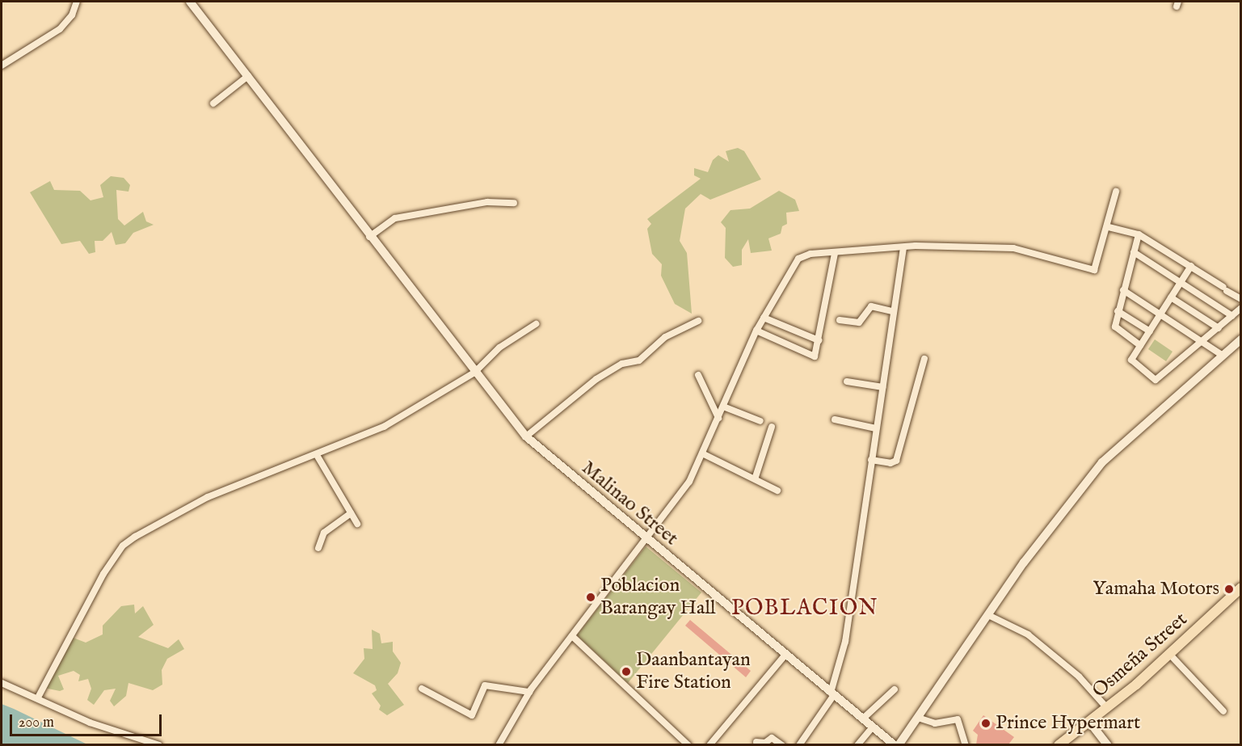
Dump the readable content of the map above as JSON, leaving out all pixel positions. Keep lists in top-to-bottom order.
{
  "streets": {
    "main road": ["Malinao Street", "Osmeña Street"]
  },
  "districts": ["POBLACION"],
  "places": [
    "Yamaha Motors",
    "Poblacion Barangay Hall",
    "Daanbantayan Fire Station",
    "Prince Hypermart"
  ],
  "scale_bar": "200 m"
}
